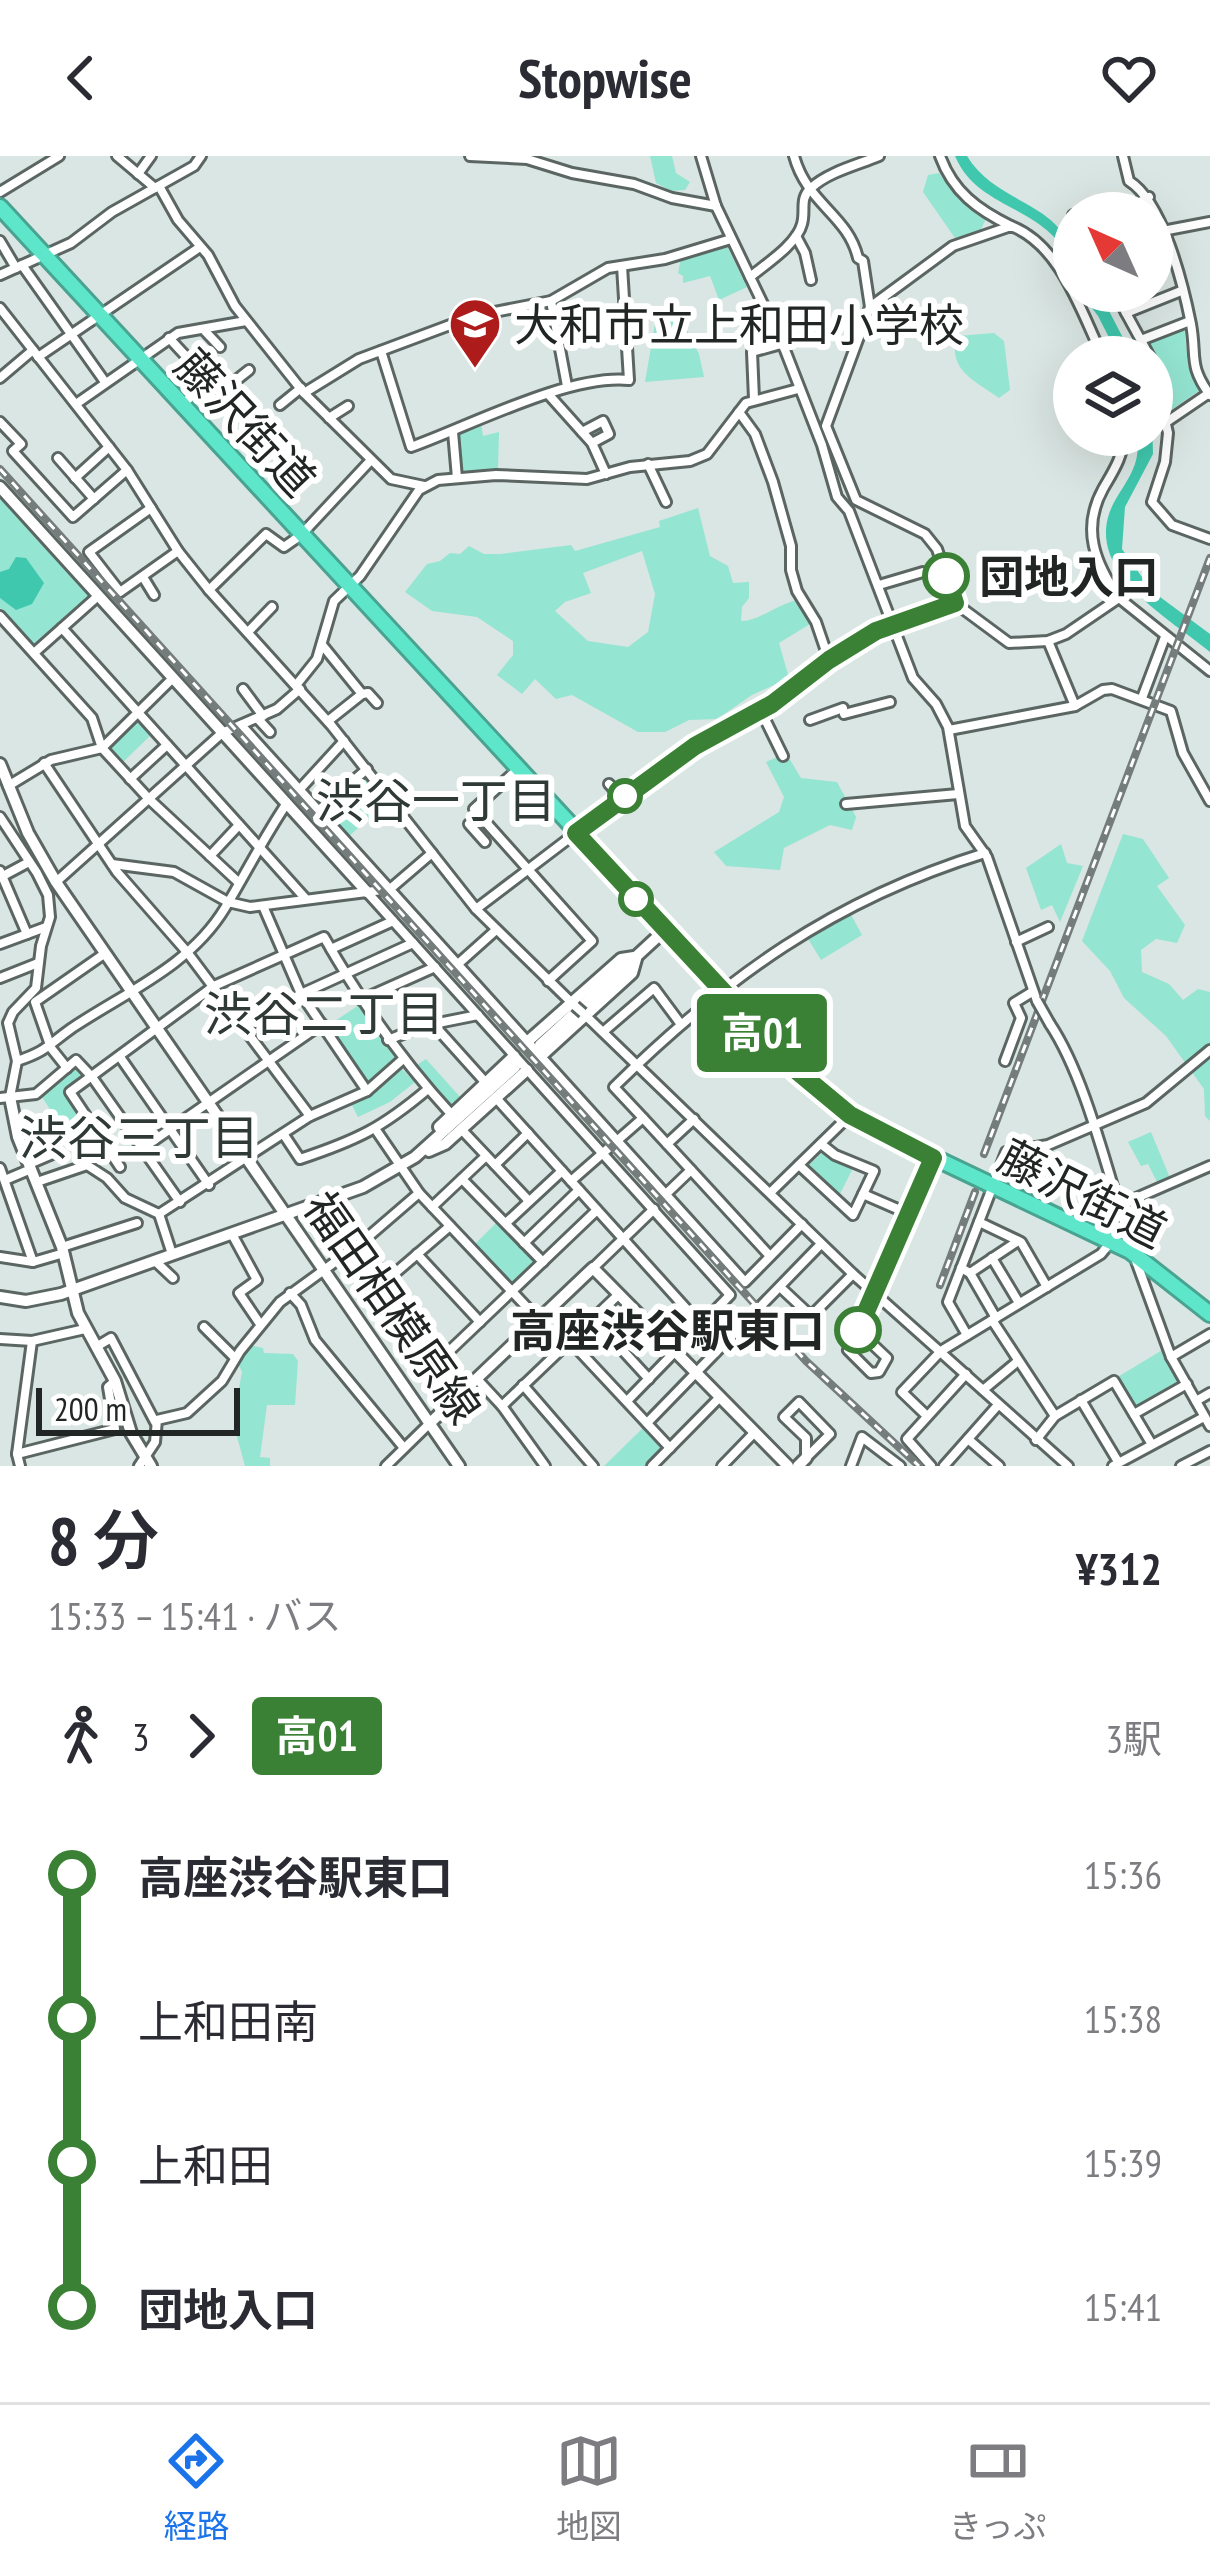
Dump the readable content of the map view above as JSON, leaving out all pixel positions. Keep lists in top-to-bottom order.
{
  "streets": {
    "highway": ["藤沢街道"],
    "street": ["福田相模原線"]
  },
  "districts": ["渋谷一丁目", "渋谷二丁目", "渋谷三丁目"],
  "places": {
    "school or university": ["大和市立上和田小学校"],
    "other": ["団地入口", "高座渋谷駅東口"]
  },
  "lines": ["bus line 高01"],
  "scale_bar": "200 m",
  "north": "top left",
  "page": {
    "header": "Stopwise",
    "on_map": "高01",
    "scale": "200 m",
    "heading": ["8 分", "15:33 – 15:41 · バス", "¥312"],
    "legs": ["3", "高01", "3駅"],
    "list": [
      {
        "name": "高座渋谷駅東口",
        "value": "15:36"
      },
      {
        "name": "上和田南",
        "value": "15:38"
      },
      {
        "name": "上和田",
        "value": "15:39"
      },
      {
        "name": "団地入口",
        "value": "15:41"
      }
    ],
    "tabs": ["経路", "地図", "きっぷ"]
  }
}
